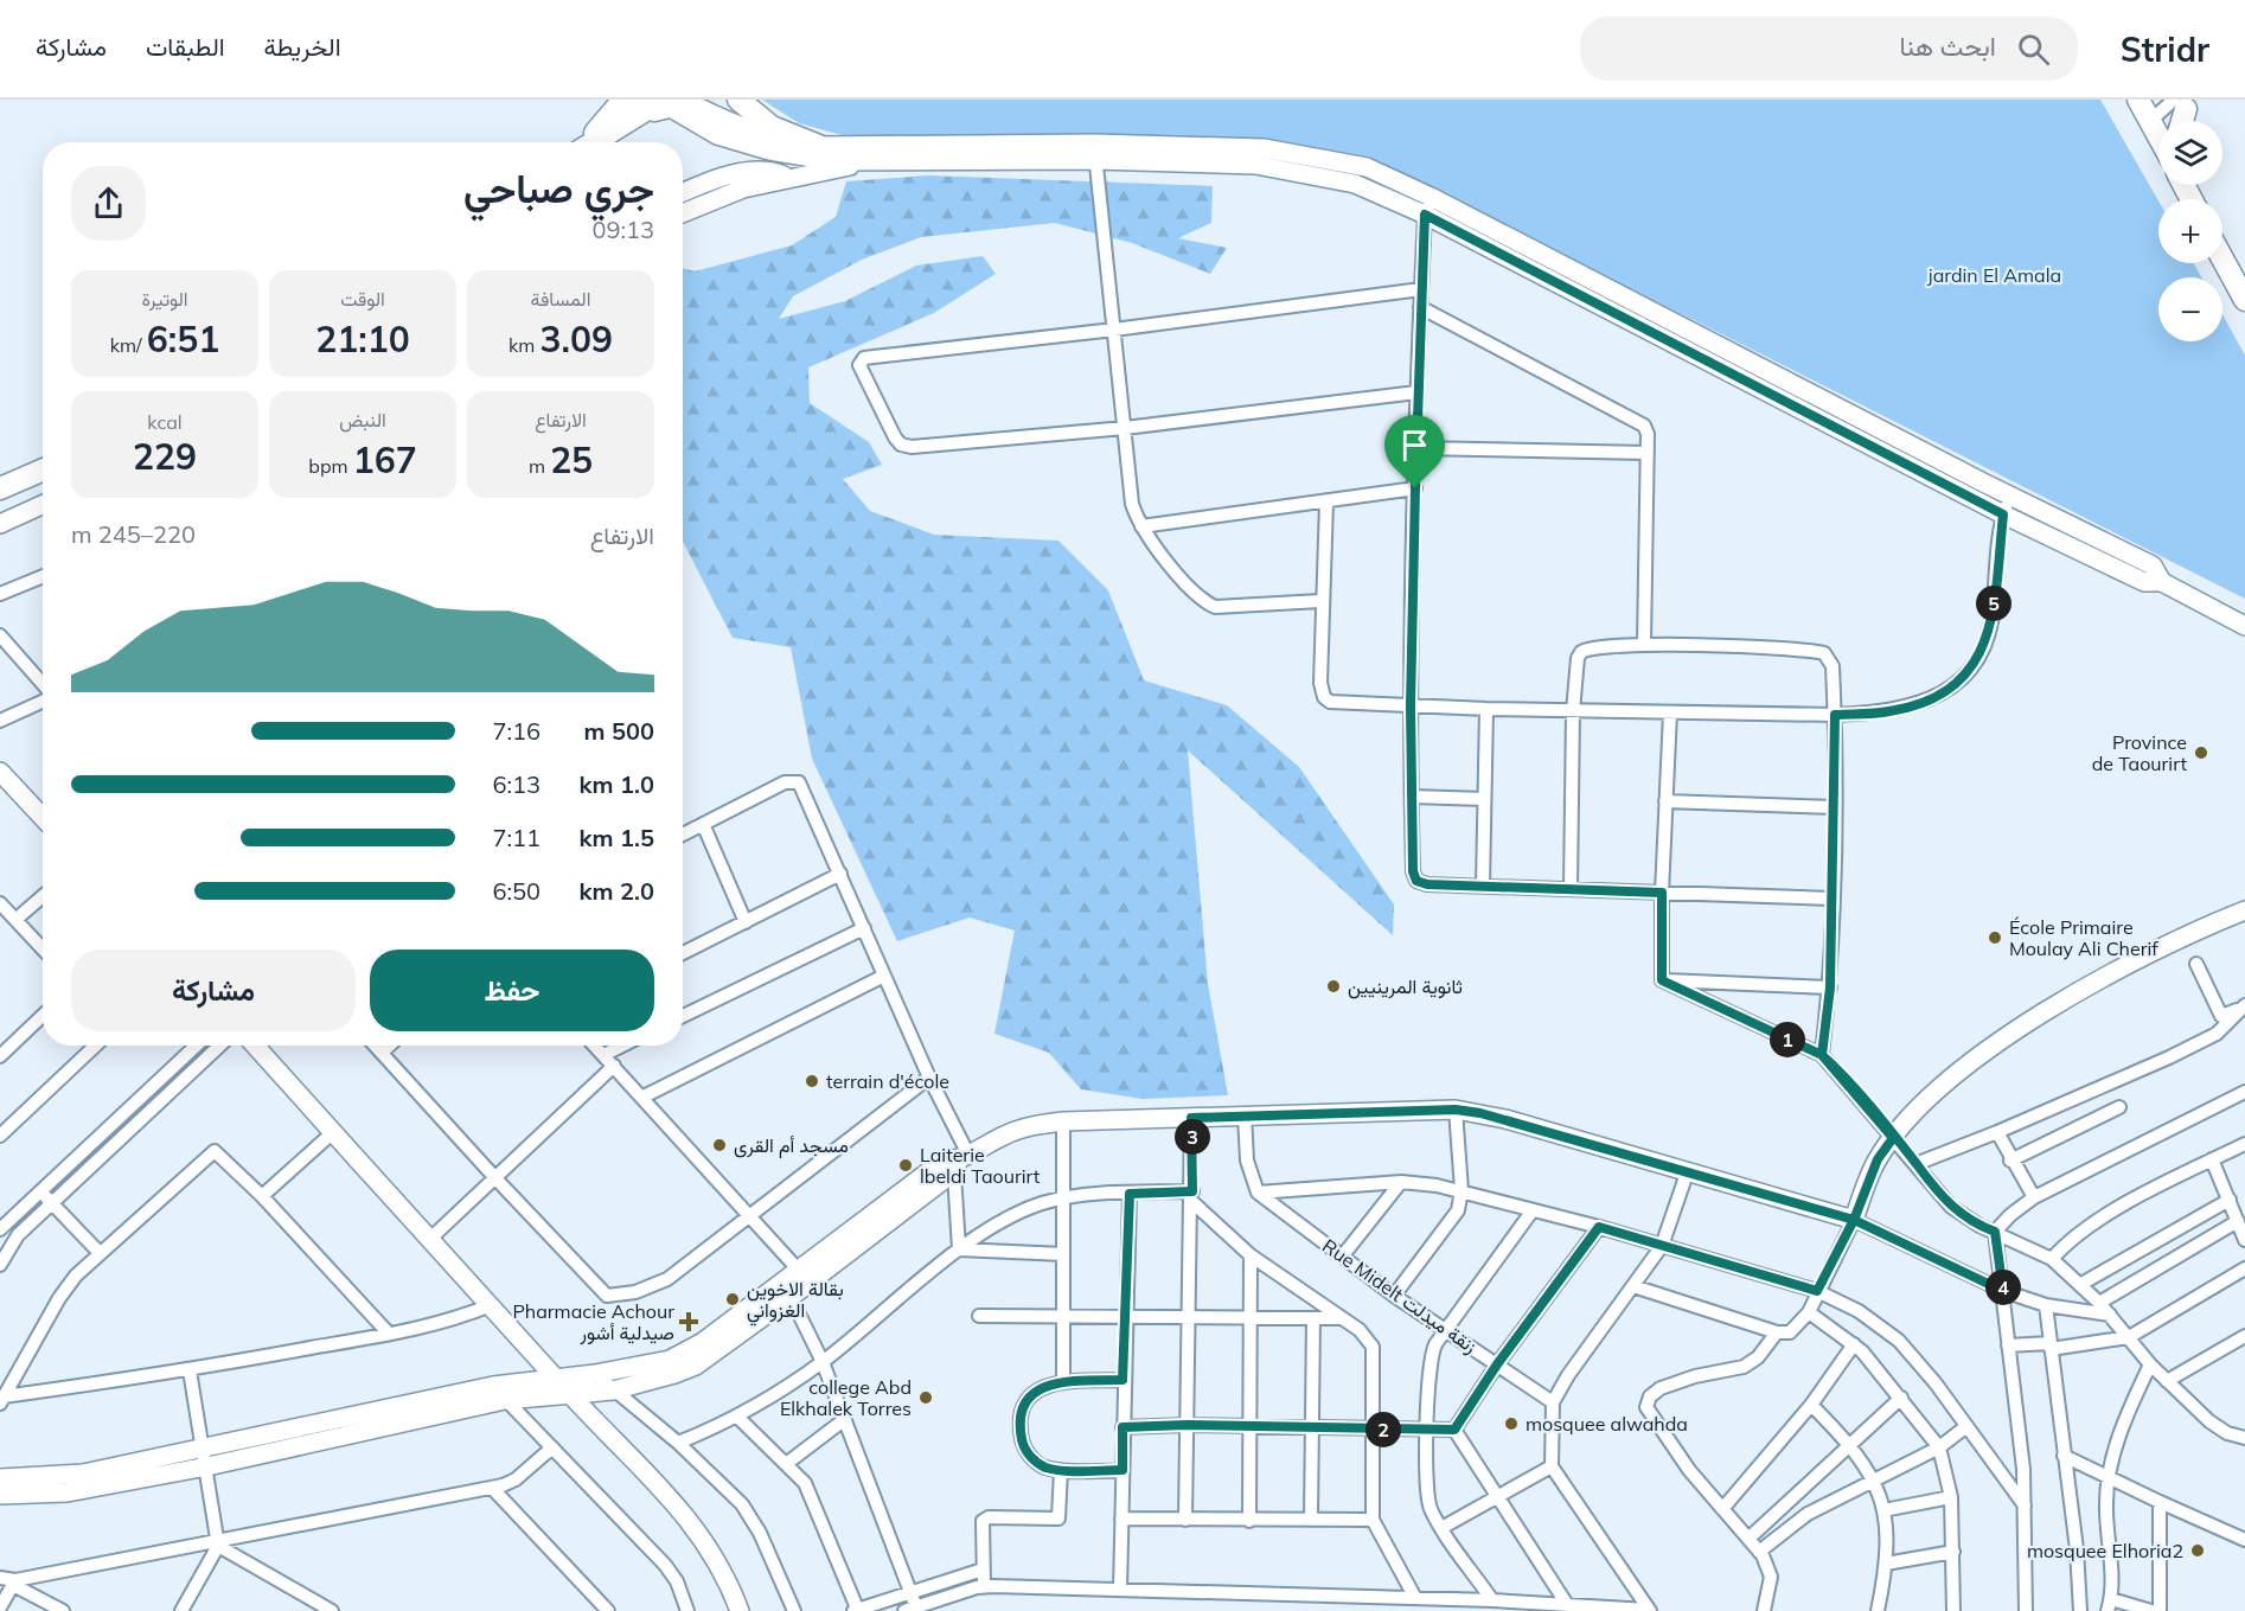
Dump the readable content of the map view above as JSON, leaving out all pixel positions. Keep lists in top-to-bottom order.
{
  "streets": {
    "street": ["Rue Midelt زنقة ميدلت"]
  },
  "parks": ["jardin El Amala"],
  "places": {
    "other": [
      "Province de Taourirt",
      "École Primaire Moulay Ali Cherif",
      "ثانوية المرينيين",
      "terrain d'école",
      "مسجد أم القرى",
      "Laiterie lbeldi Taourirt",
      "بقالة الاخوين الغزواني",
      "college Abd Elkhalek Torres",
      "mosquee alwahda",
      "mosquee Elhoria2"
    ],
    "health": ["Pharmacie Achour صيدلية أشور"]
  },
  "page": {
    "header": "Stridr",
    "search": "ابحث هنا",
    "nav": ["الخريطة", "الطبقات", "مشاركة"],
    "map_buttons": ["+", "−"],
    "heading": ["جري صباحي", "09:13"],
    "stats": [
      ["المسافة", "3.09 km"],
      ["الوقت", "21:10"],
      ["الوتيرة", "6:51 /km"],
      ["الارتفاع", "25 m"],
      ["النبض", "167 bpm"],
      ["kcal", "229"]
    ],
    "chart": ["الارتفاع", "220–245 m"],
    "pins": [
      "5",
      "1",
      "3",
      "4",
      "2"
    ],
    "list": [
      {
        "name": "500 m",
        "note": "7:16"
      },
      {
        "name": "1.0 km",
        "note": "6:13"
      },
      {
        "name": "1.5 km",
        "note": "7:11"
      },
      {
        "name": "2.0 km",
        "note": "6:50"
      }
    ],
    "buttons": ["حفظ", "مشاركة"]
  }
}
